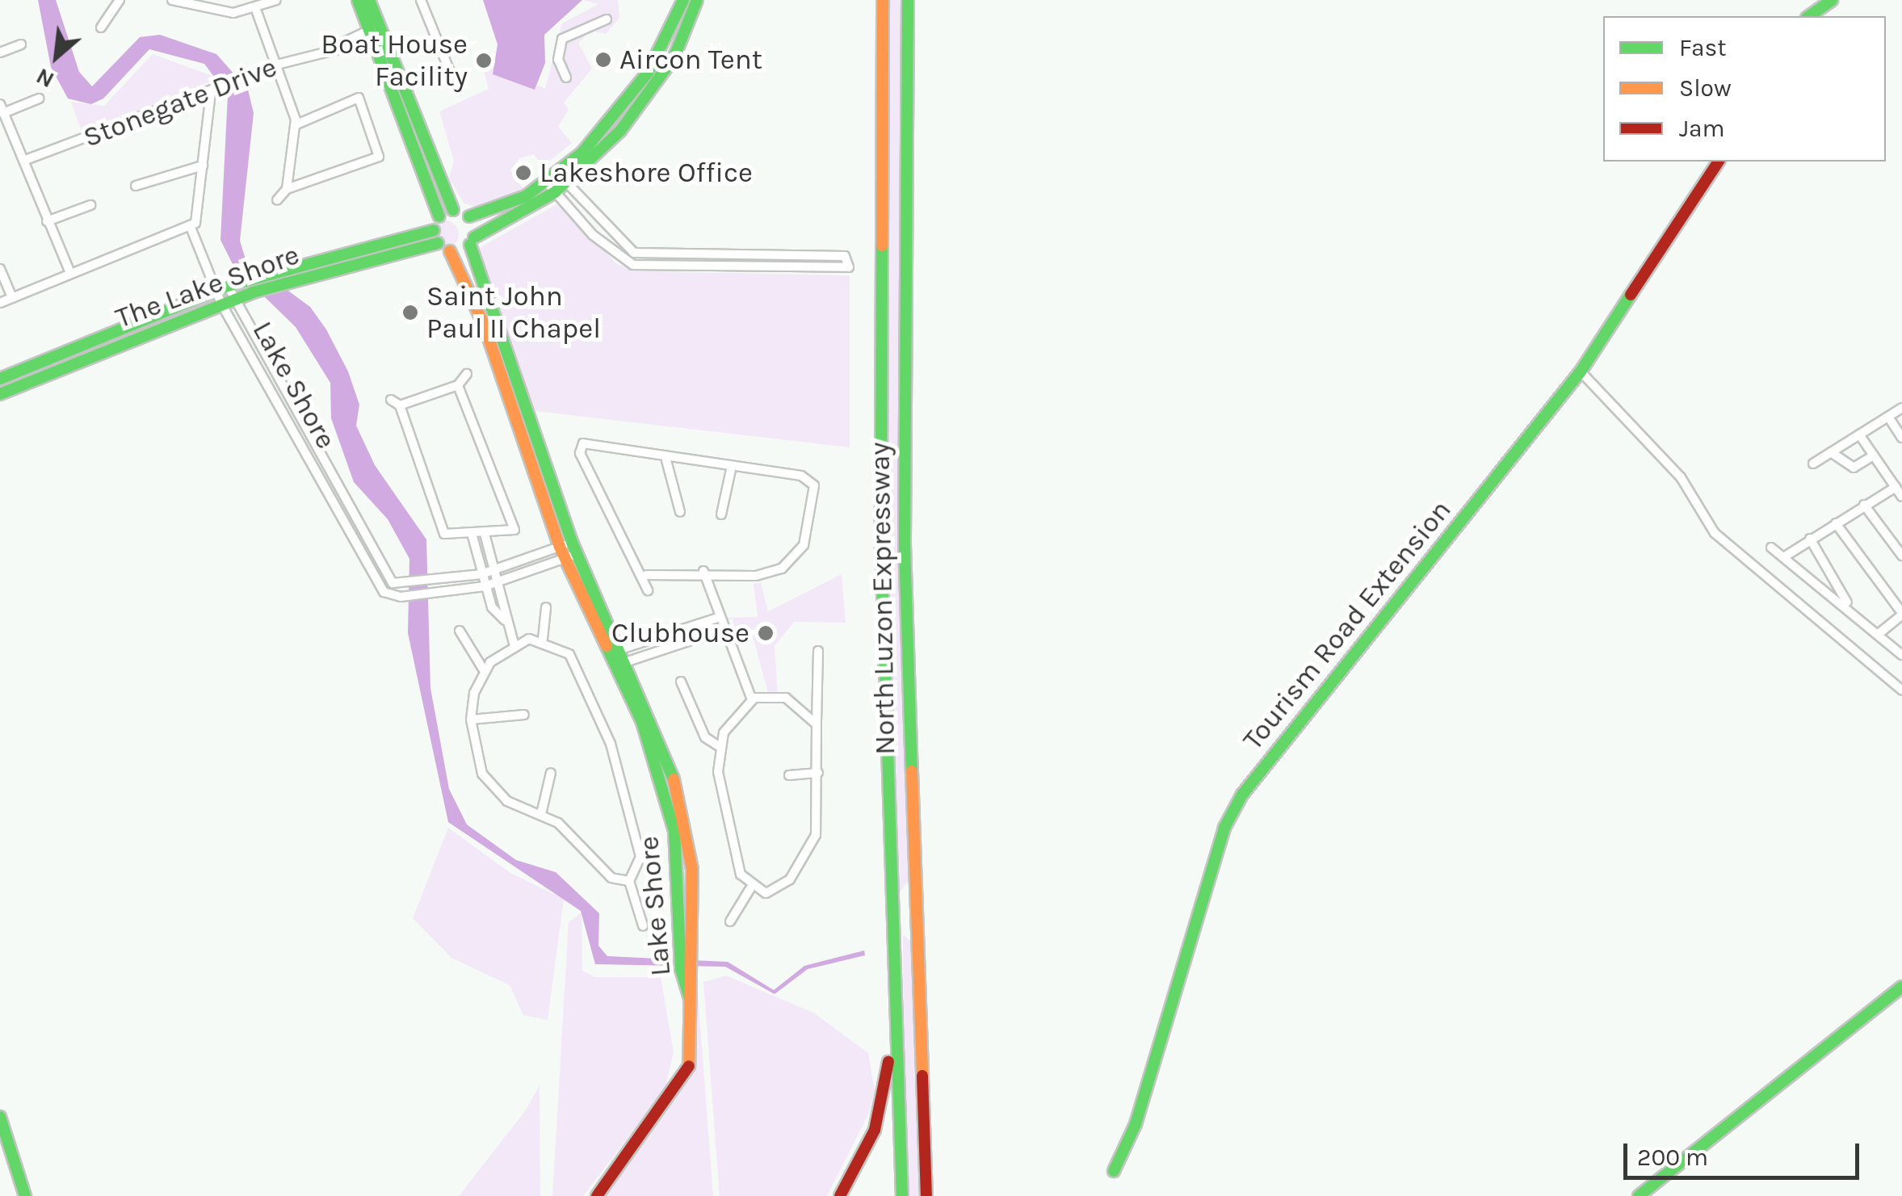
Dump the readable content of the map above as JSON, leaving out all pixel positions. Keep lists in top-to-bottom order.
{
  "streets": {
    "main road": [
      "The Lake Shore",
      "Lake Shore",
      "North Luzon Expressway",
      "Tourism Road Extension"
    ],
    "street": ["Stonegate Drive"]
  },
  "crossings": [
    ["The Lake Shore", "Lake Shore"]
  ],
  "places": [
    "Aircon Tent",
    "Boat House Facility",
    "Lakeshore Office",
    "Saint John Paul II Chapel",
    "Clubhouse"
  ],
  "legend": ["Fast", "Slow", "Jam"],
  "scale_bar": "200 m",
  "north": "bottom left"
}
